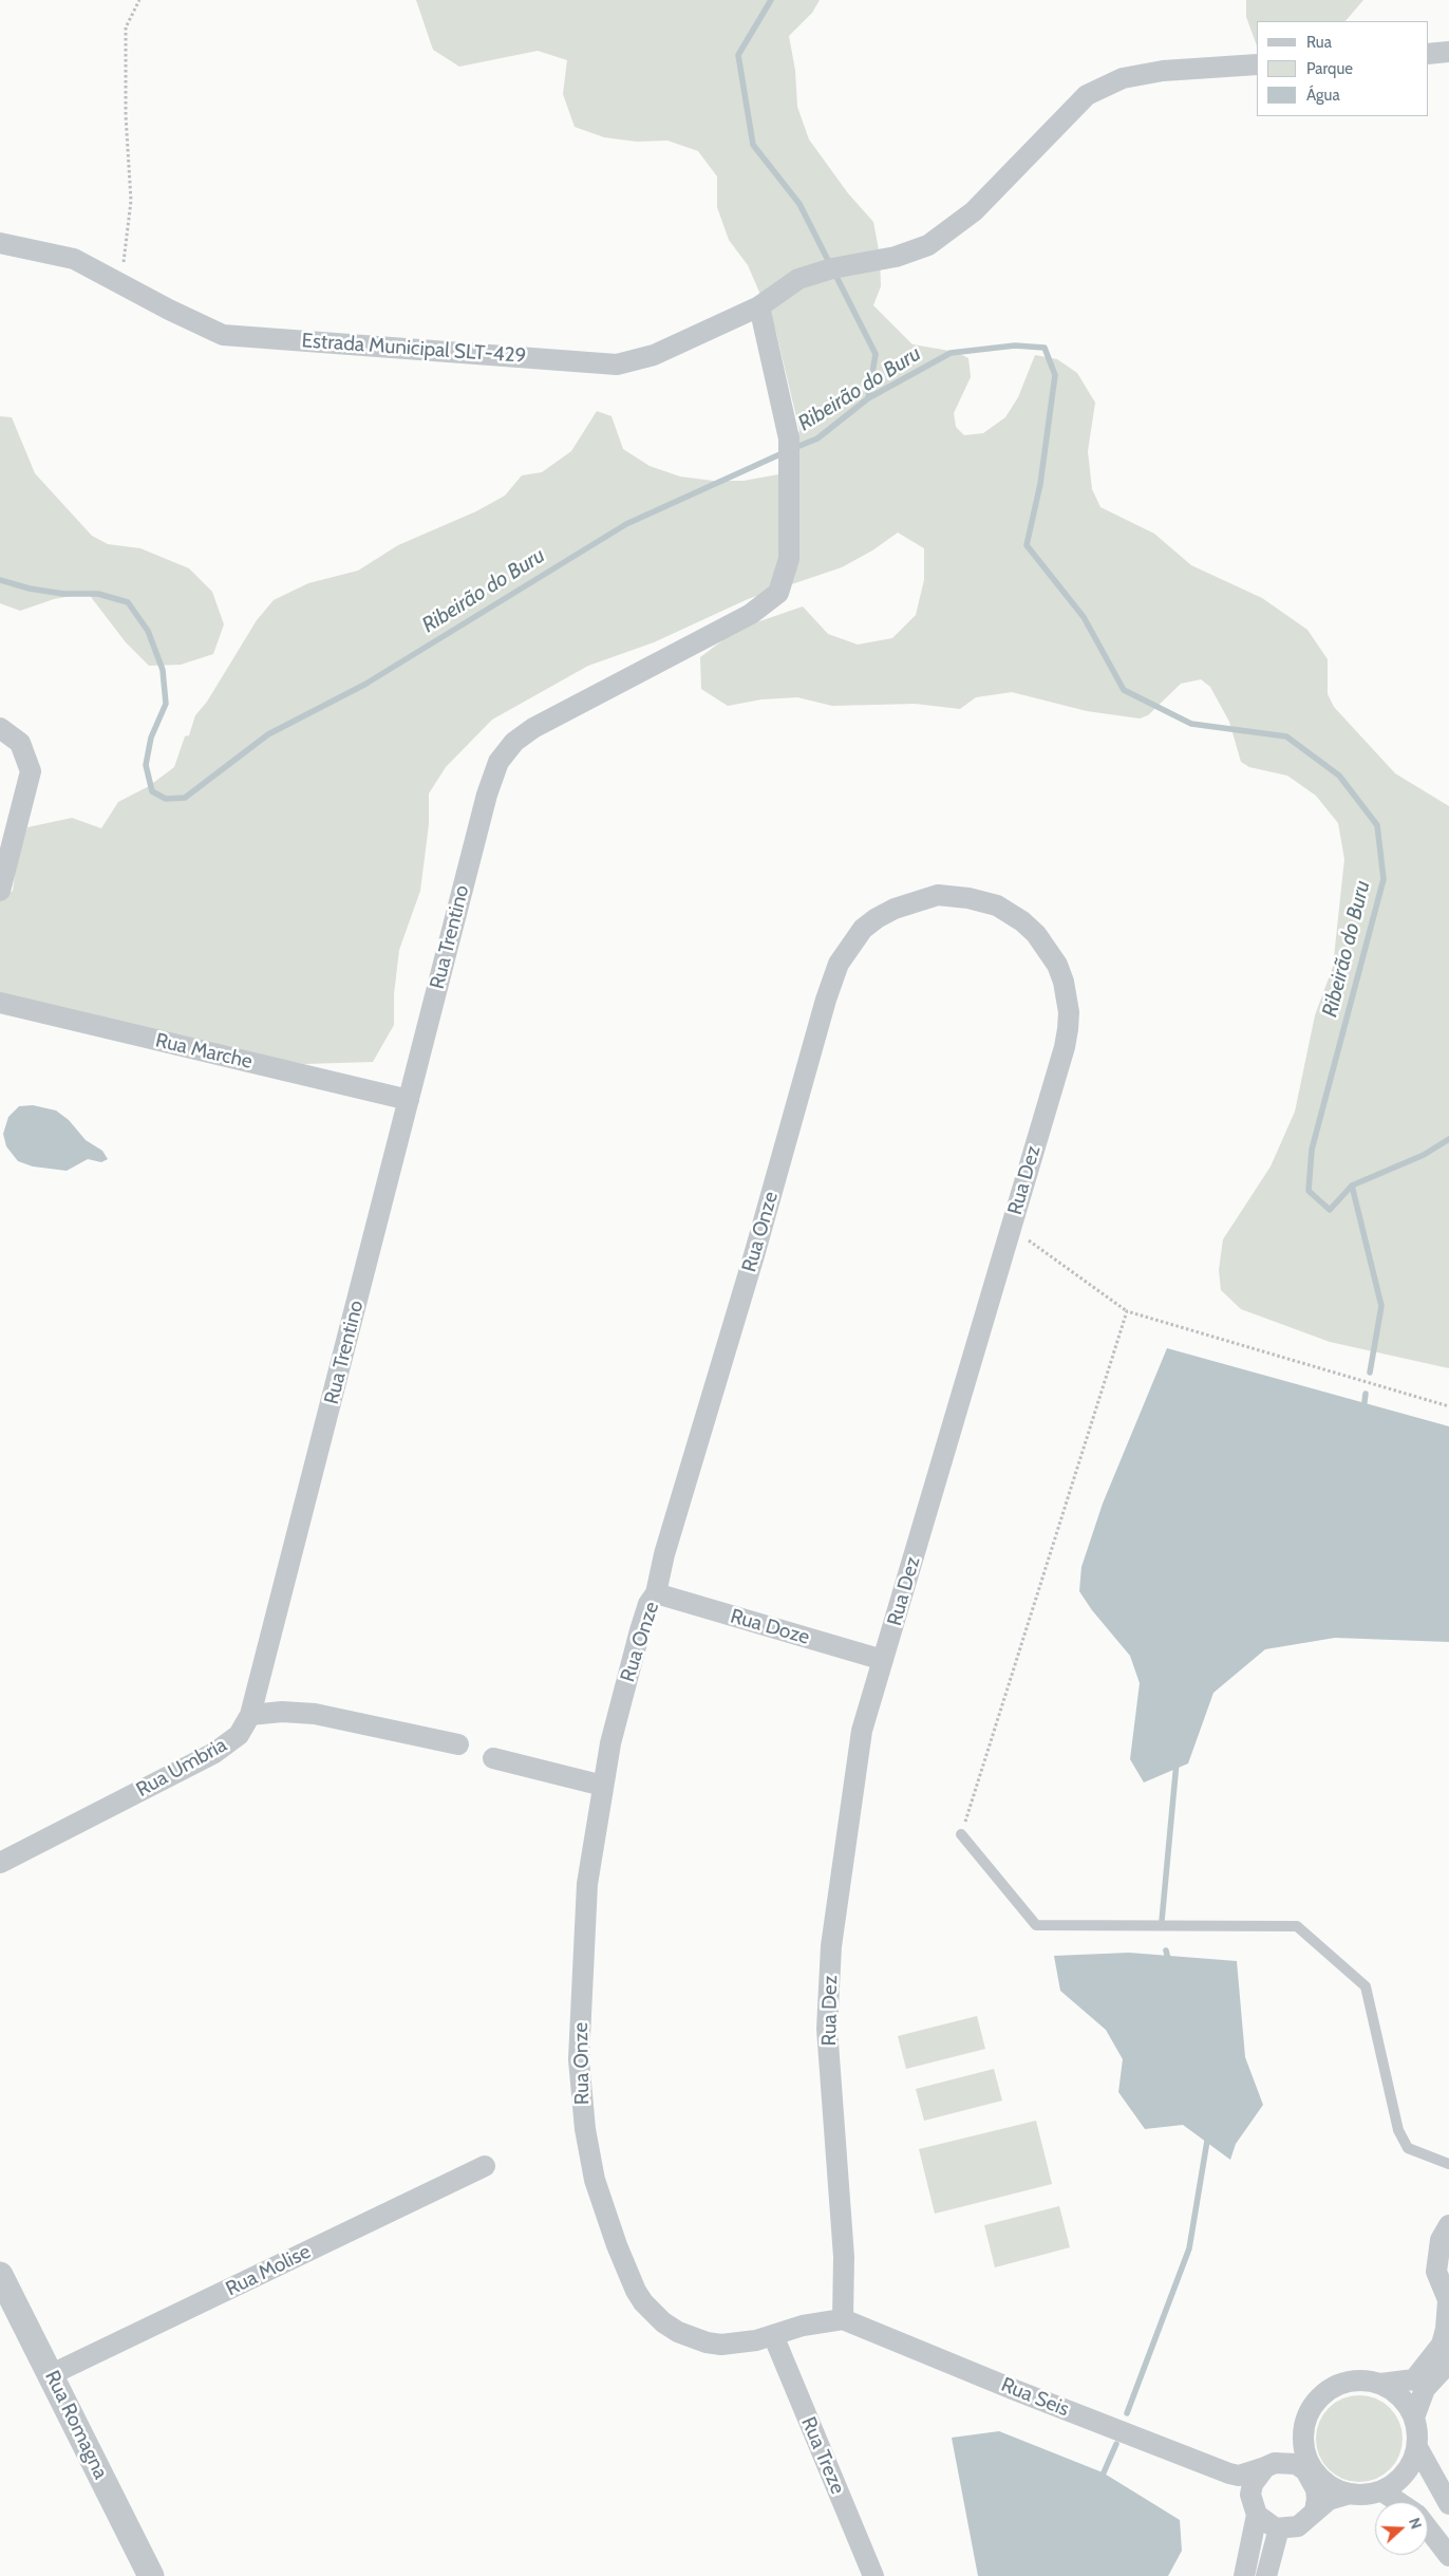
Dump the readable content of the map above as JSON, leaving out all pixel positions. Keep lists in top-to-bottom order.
{
  "streets": {
    "street": [
      "Estrada Municipal SLT-429",
      "Rua Trentino",
      "Rua Marche",
      "Rua Dez",
      "Rua Onze",
      "Rua Doze",
      "Rua Umbria",
      "Rua Molise",
      "Rua Seis",
      "Rua Romagna",
      "Rua Treze"
    ]
  },
  "crossings": [
    ["Estrada Municipal SLT-429", "Rua Trentino"],
    ["Rua Trentino", "Rua Marche"],
    ["Rua Trentino", "Rua Umbria"],
    ["Rua Dez", "Rua Onze"],
    ["Rua Dez", "Rua Doze"],
    ["Rua Dez", "Rua Seis"],
    ["Rua Onze", "Rua Doze"],
    ["Rua Onze", "Rua Seis"],
    ["Rua Onze", "Rua Treze"],
    ["Rua Molise", "Rua Romagna"]
  ],
  "water": ["Ribeirão do Buru"],
  "legend": ["Rua", "Parque", "Água"],
  "north": "right"
}
